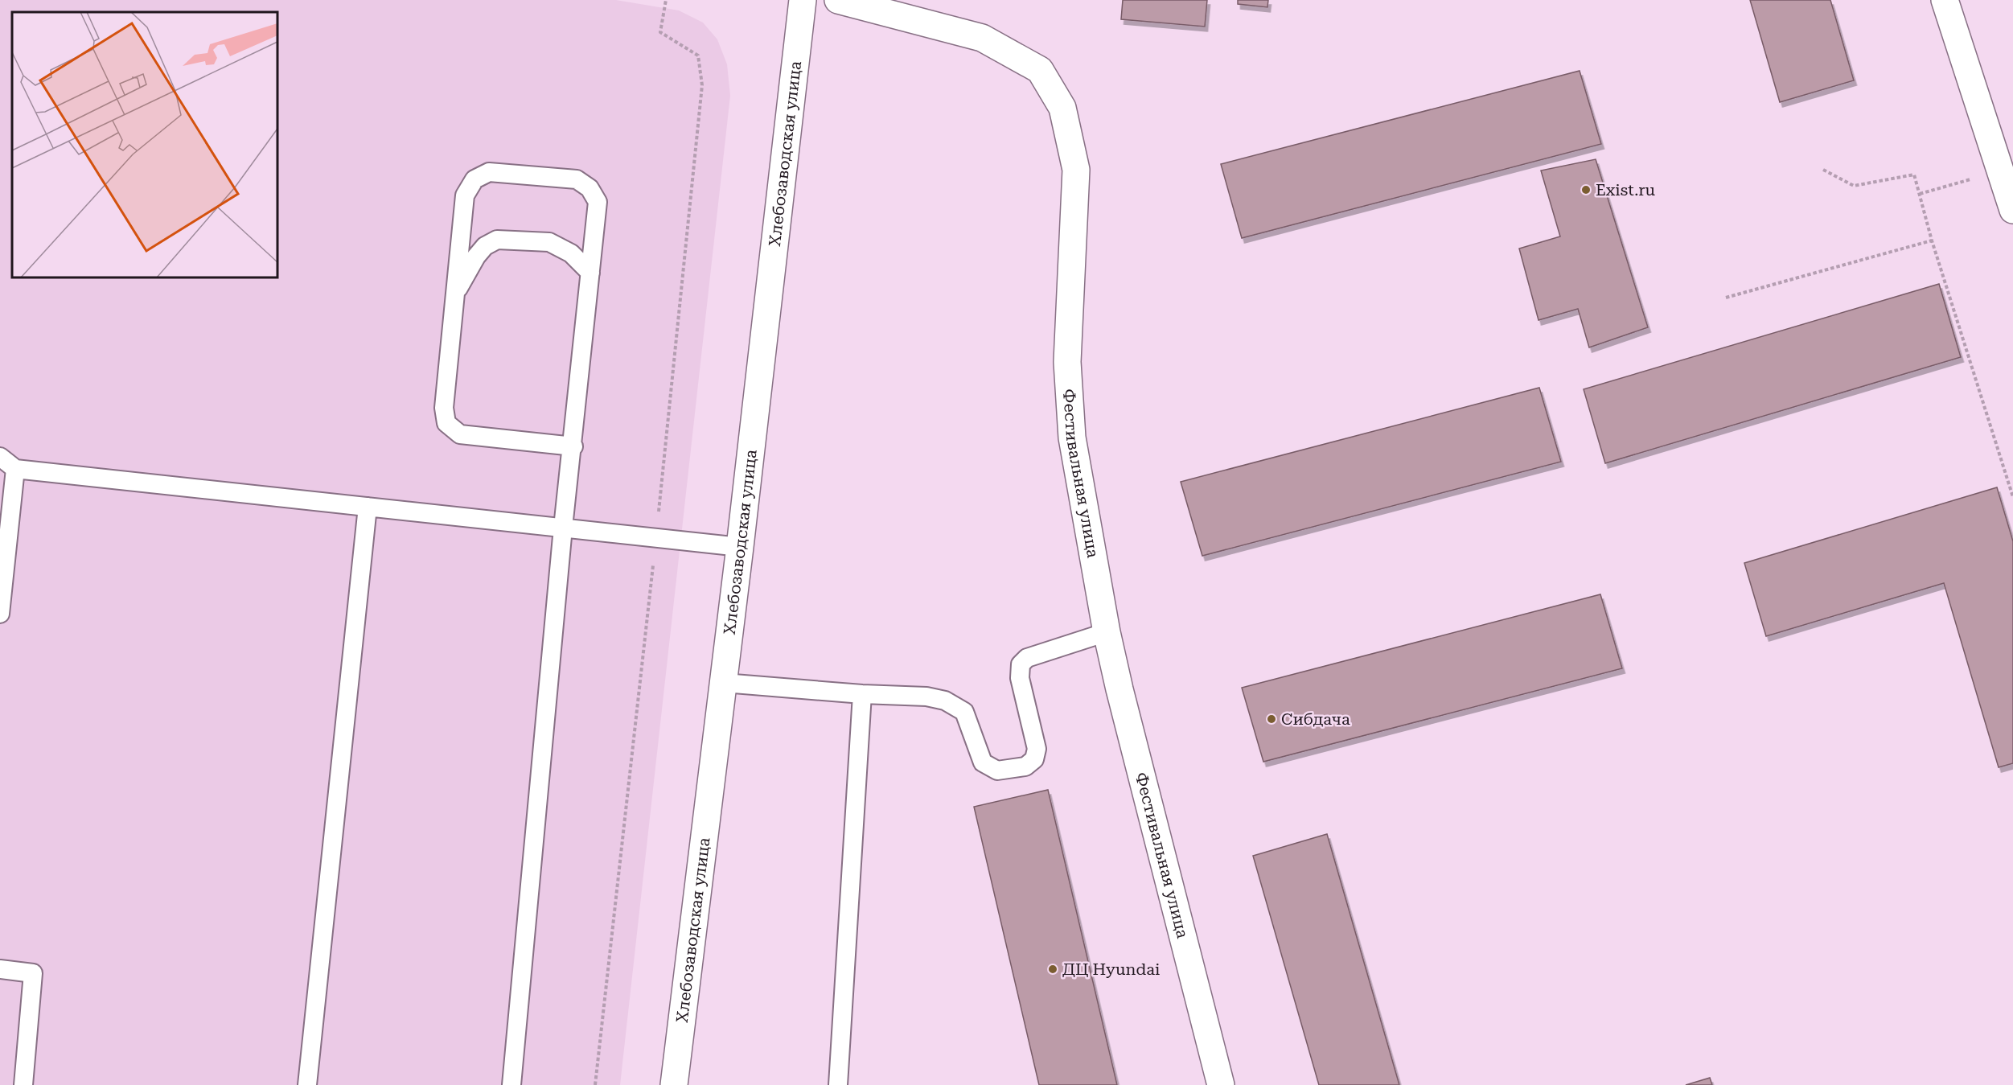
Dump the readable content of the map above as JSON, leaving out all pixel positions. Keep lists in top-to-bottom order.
{
  "streets": {
    "main road": ["Хлебозаводская улица", "Фестивальная улица"]
  },
  "places": ["Exist.ru", "Сибдача", "ДЦ Hyundai"]
}
